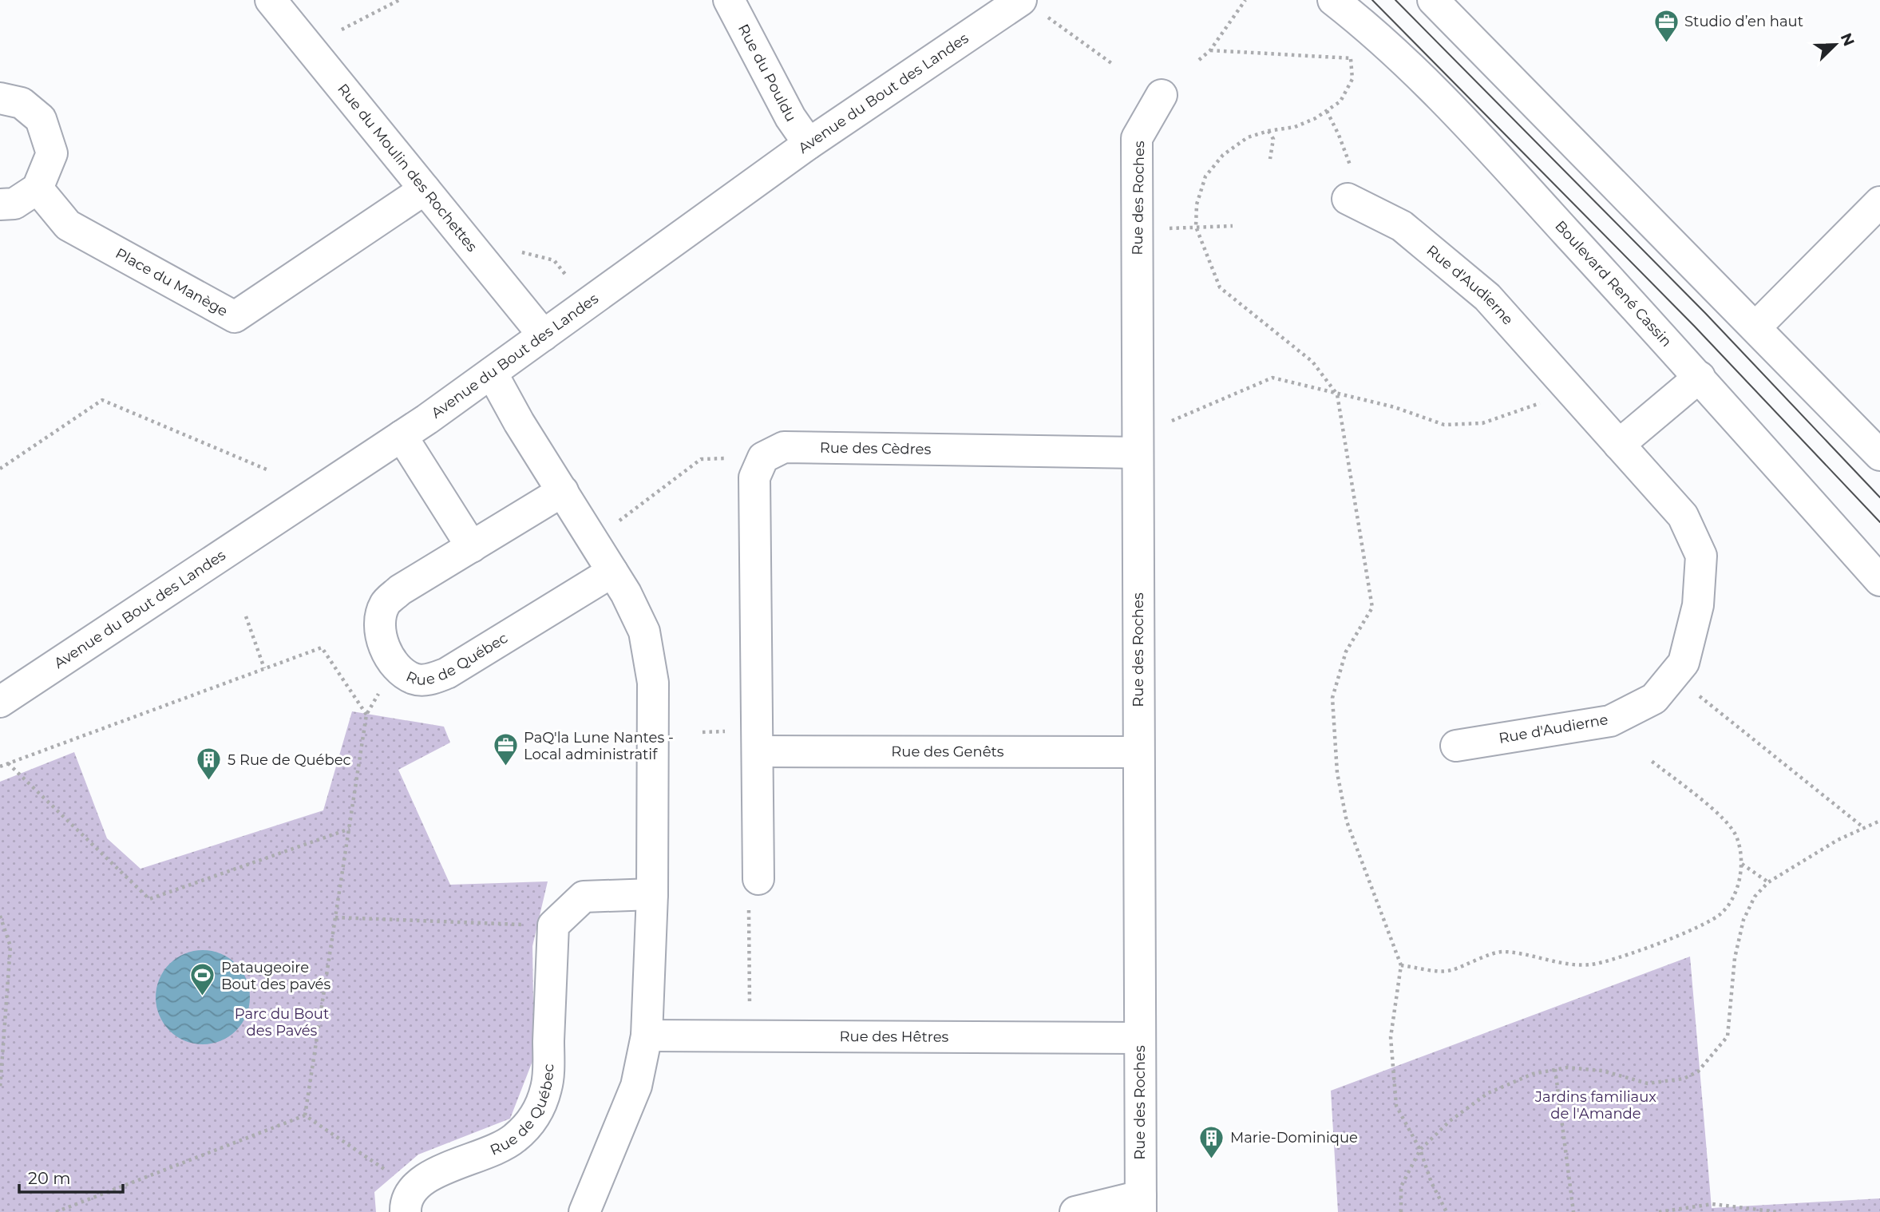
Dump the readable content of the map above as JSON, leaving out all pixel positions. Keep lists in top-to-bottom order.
{
  "streets": {
    "street": [
      "Rue du Pouldu",
      "Avenue du Bout des Landes",
      "Rue du Moulin des Rochettes",
      "Rue des Roches",
      "Place du Manège",
      "Boulevard René Cassin",
      "Rue d'Audierne",
      "Rue des Cèdres",
      "Rue de Québec",
      "Rue des Genêts",
      "Rue des Hêtres"
    ]
  },
  "crossings": [
    ["Rue du Pouldu", "Avenue du Bout des Landes"],
    ["Avenue du Bout des Landes", "Rue du Moulin des Rochettes"],
    ["Rue du Moulin des Rochettes", "Place du Manège"],
    ["Rue des Roches", "Rue des Cèdres"],
    ["Rue des Roches", "Rue des Genêts"],
    ["Rue des Roches", "Rue des Hêtres"]
  ],
  "parks": ["Parc du Bout des Pavés", "Jardins familiaux de l'Amande"],
  "places": {
    "office": ["Studio d’en haut", "PaQ'la Lune Nantes - Local administratif"],
    "building": ["5 Rue de Québec", "Marie-Dominique"],
    "sports": ["Pataugeoire Bout des pavés"]
  },
  "scale_bar": "20 m",
  "north": "top right"
}
